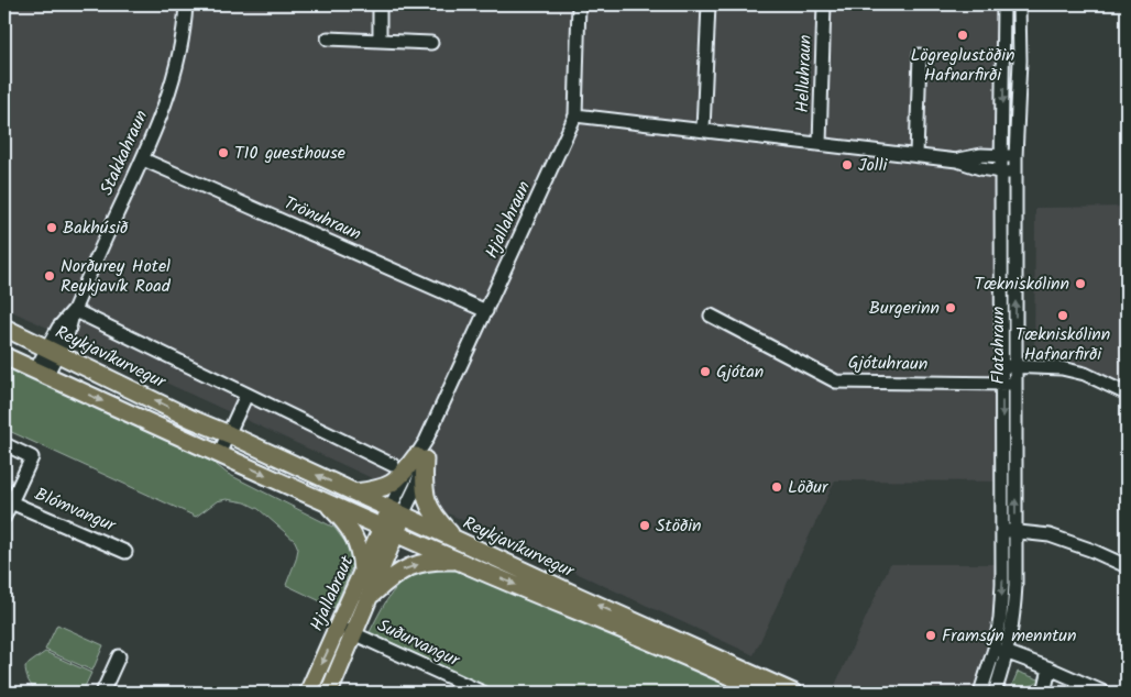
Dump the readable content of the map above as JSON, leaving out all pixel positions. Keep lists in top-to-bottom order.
{
  "streets": {
    "main road": ["Reykjavíkurvegur", "Hjallabraut"],
    "street": [
      "Helluhraun",
      "Stakkahraun",
      "Trönuhraun",
      "Hjallahraun",
      "Flatahraun",
      "Gjótuhraun",
      "Blómvangur",
      "Suðurvangur"
    ]
  },
  "crossings": [
    ["Stakkahraun", "Trönuhraun"],
    ["Stakkahraun", "Reykjavíkurvegur"],
    ["Trönuhraun", "Hjallahraun"],
    ["Hjallahraun", "Reykjavíkurvegur"],
    ["Hjallahraun", "Hjallabraut"],
    ["Flatahraun", "Gjótuhraun"],
    ["Reykjavíkurvegur", "Hjallabraut"],
    ["Hjallabraut", "Suðurvangur"]
  ],
  "places": [
    "Lögreglustöðin Hafnarfirði",
    "T10 guesthouse",
    "Jolli",
    "Bakhúsið",
    "Norðurey Hotel Reykjavík Road",
    "Tækniskólinn",
    "Burgerinn",
    "Tækniskólinn Hafnarfirði",
    "Gjótan",
    "Löður",
    "Stöðin",
    "Framsýn menntun"
  ]
}
